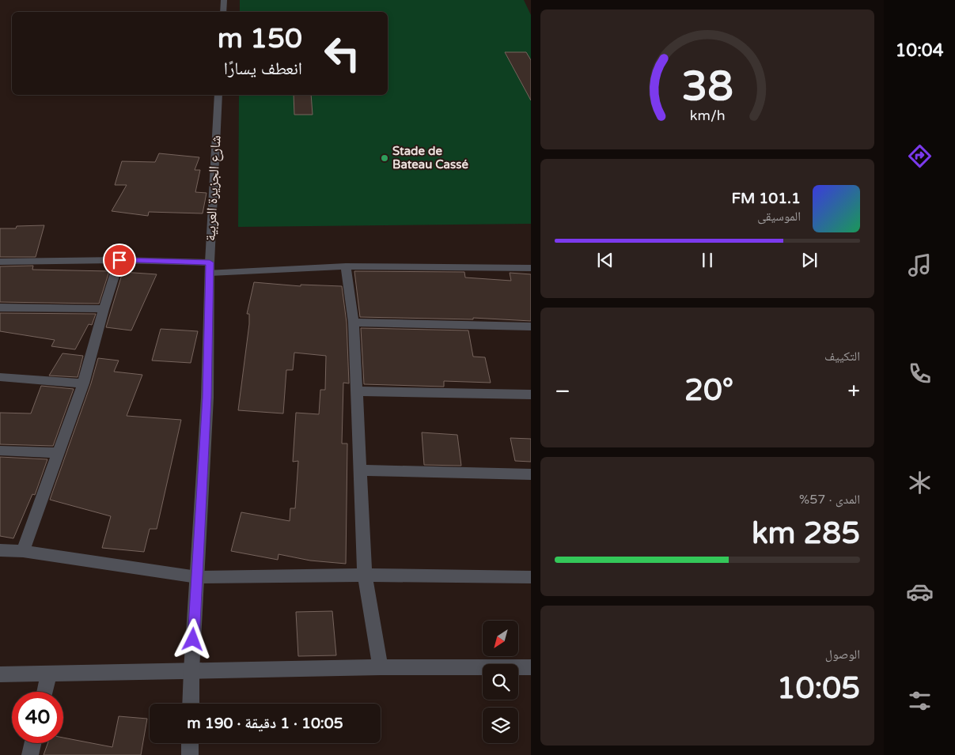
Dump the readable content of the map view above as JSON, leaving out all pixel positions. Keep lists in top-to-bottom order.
{
  "streets": {
    "street": ["شارع الجزيرة العربية"]
  },
  "places": ["Stade de Bateau Cassé"],
  "north": "bottom left",
  "page": {
    "tabs": "10:04",
    "turn": ["150 m", "انعطف يسارًا"],
    "song": ["101.1 FM", "الموسيقى"],
    "tile": [
      "التكييف",
      ["المدى · 57%", "285 km"],
      ["الوصول", "10:05"]
    ],
    "heat": ["−", "20°", "+"],
    "limit": "40",
    "trip": "10:05 · 1 دقيقة · 190 m",
    "gauge": ["38", "km/h"]
  }
}
